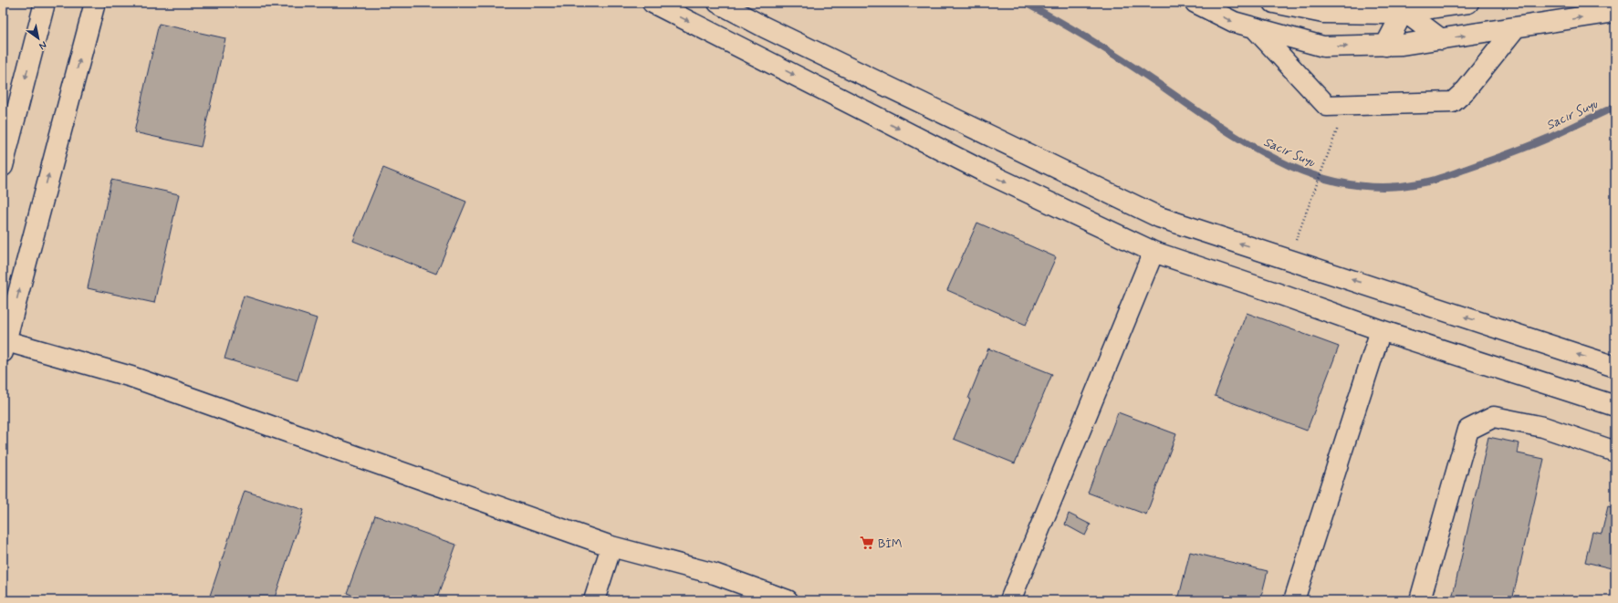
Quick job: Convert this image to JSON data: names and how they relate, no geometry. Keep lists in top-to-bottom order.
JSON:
{
  "water": ["Sacır Suyu"],
  "places": {
    "supermarket": ["BİM"]
  },
  "north": "bottom right"
}
